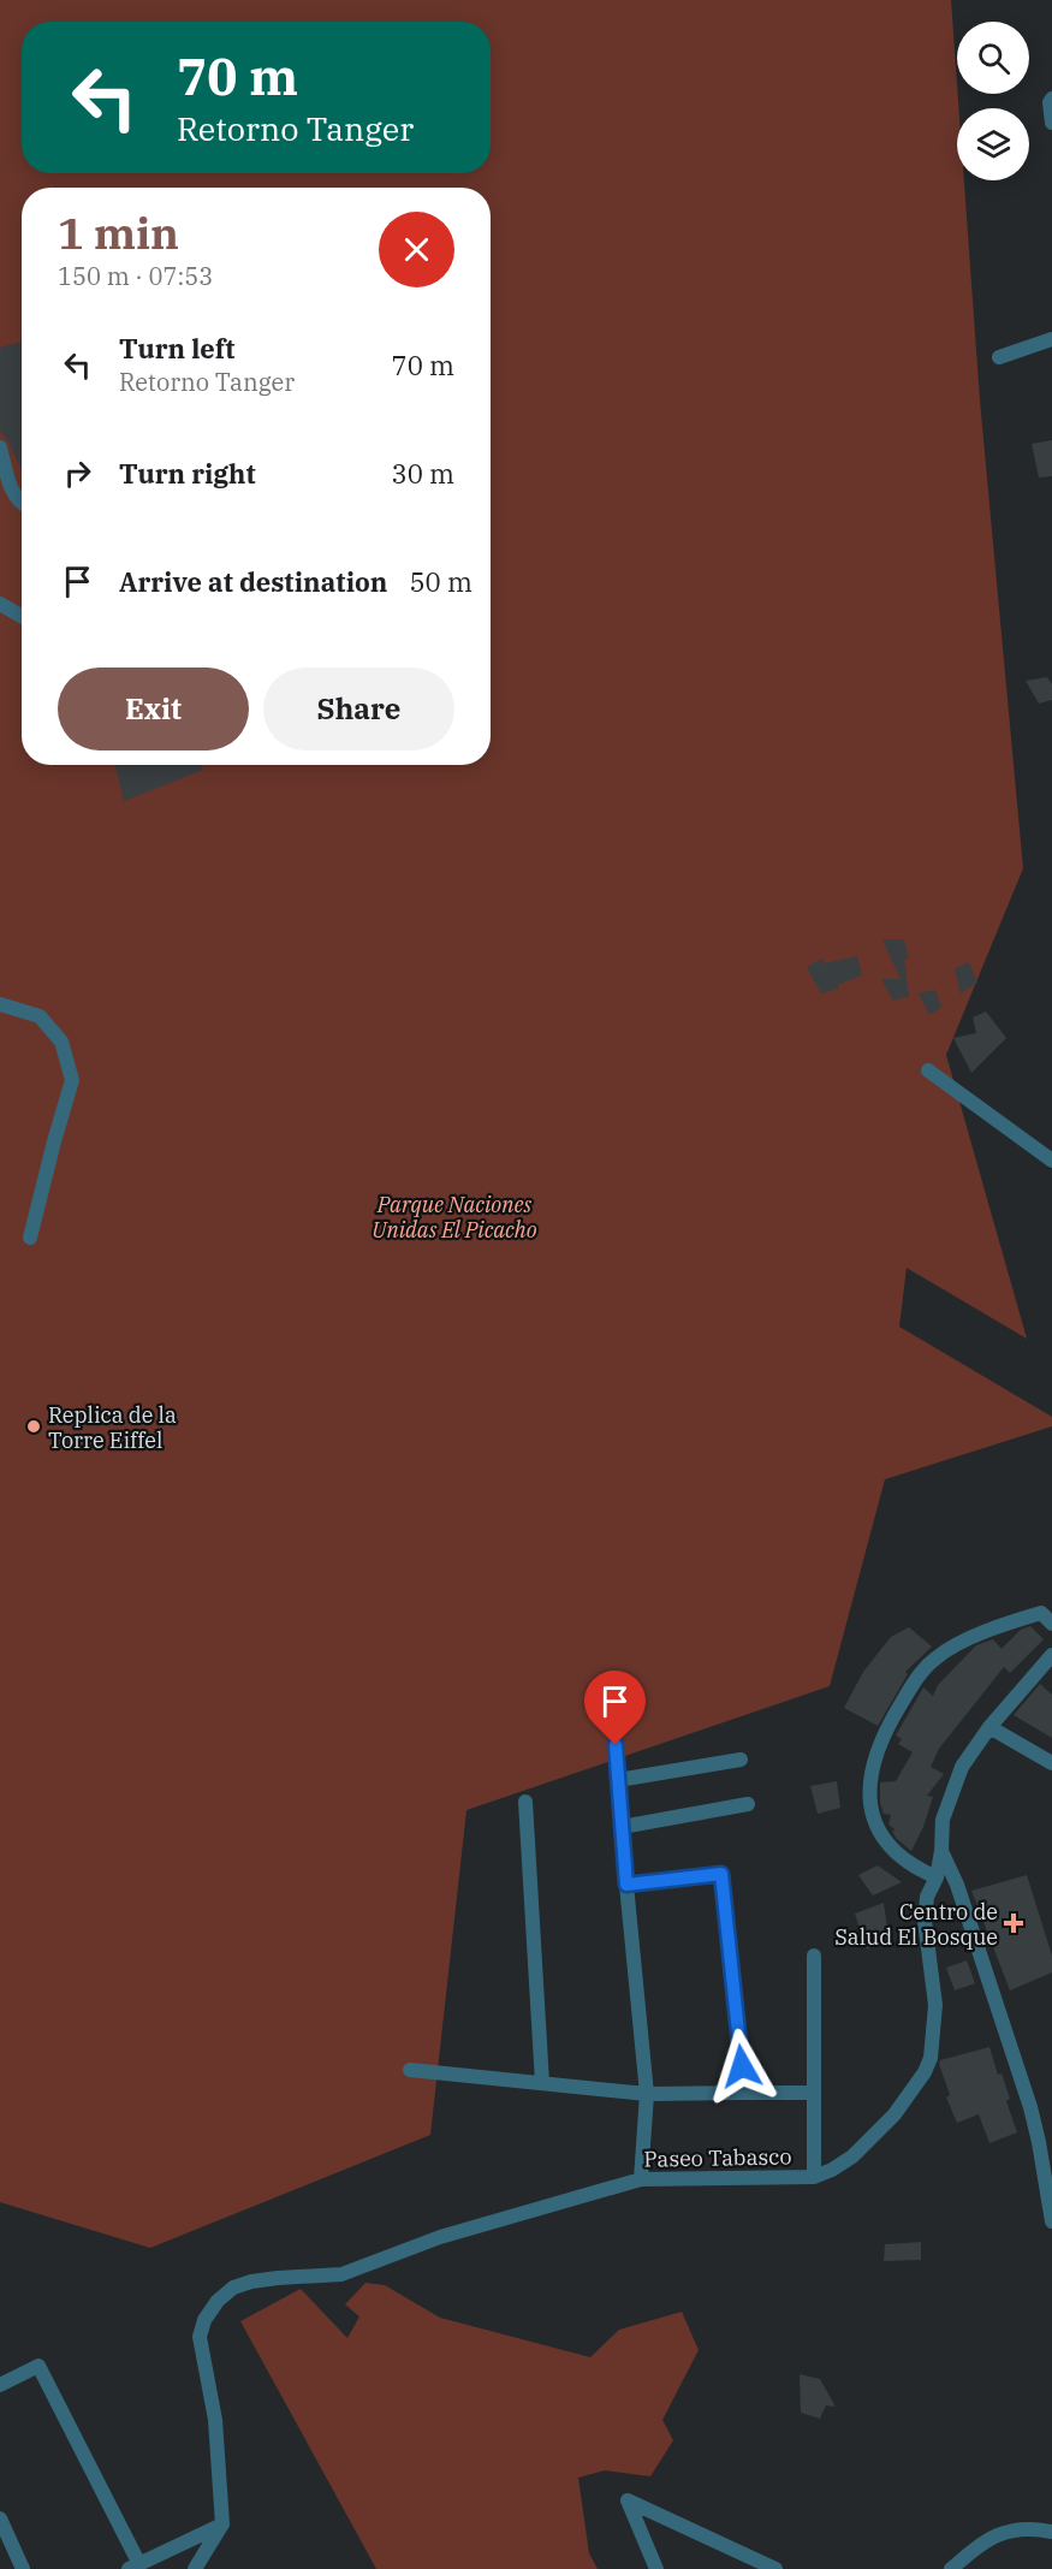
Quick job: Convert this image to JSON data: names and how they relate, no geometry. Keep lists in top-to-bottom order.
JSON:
{
  "streets": {
    "street": ["Paseo Tabasco"]
  },
  "parks": ["Parque Naciones Unidas El Picacho"],
  "places": {
    "other": ["Replica de la Torre Eiffel"],
    "health": ["Centro de Salud El Bosque"]
  },
  "page": {
    "turn": ["70 m", "Retorno Tanger"],
    "heading": ["1 min", "150 m · 07:53"],
    "list": [
      {
        "name": "Turn left",
        "note": "Retorno Tanger",
        "value": "70 m"
      },
      {
        "name": "Turn right",
        "value": "30 m"
      },
      {
        "name": "Arrive at destination",
        "value": "50 m"
      }
    ],
    "buttons": ["Exit", "Share"]
  }
}
